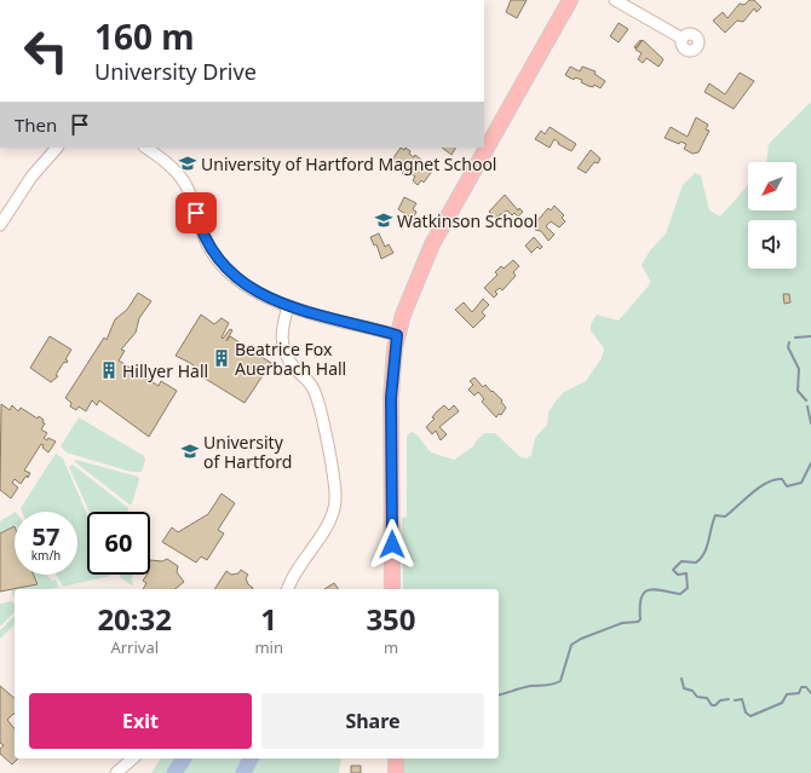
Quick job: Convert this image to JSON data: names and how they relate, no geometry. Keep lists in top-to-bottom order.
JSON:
{
  "places": {
    "school or university": ["University of Hartford Magnet School", "Watkinson School", "University of Hartford"],
    "building": ["Beatrice Fox Auerbach Hall", "Hillyer Hall"]
  },
  "north": "bottom left",
  "page": {
    "turn": ["160 m", "University Drive"],
    "then": "Then",
    "speed": "57 km/h",
    "limit": "60",
    "eta": [
      "20:32",
      "Arrival",
      "1",
      "min",
      "350",
      "m"
    ],
    "buttons": ["Exit", "Share"]
  }
}
